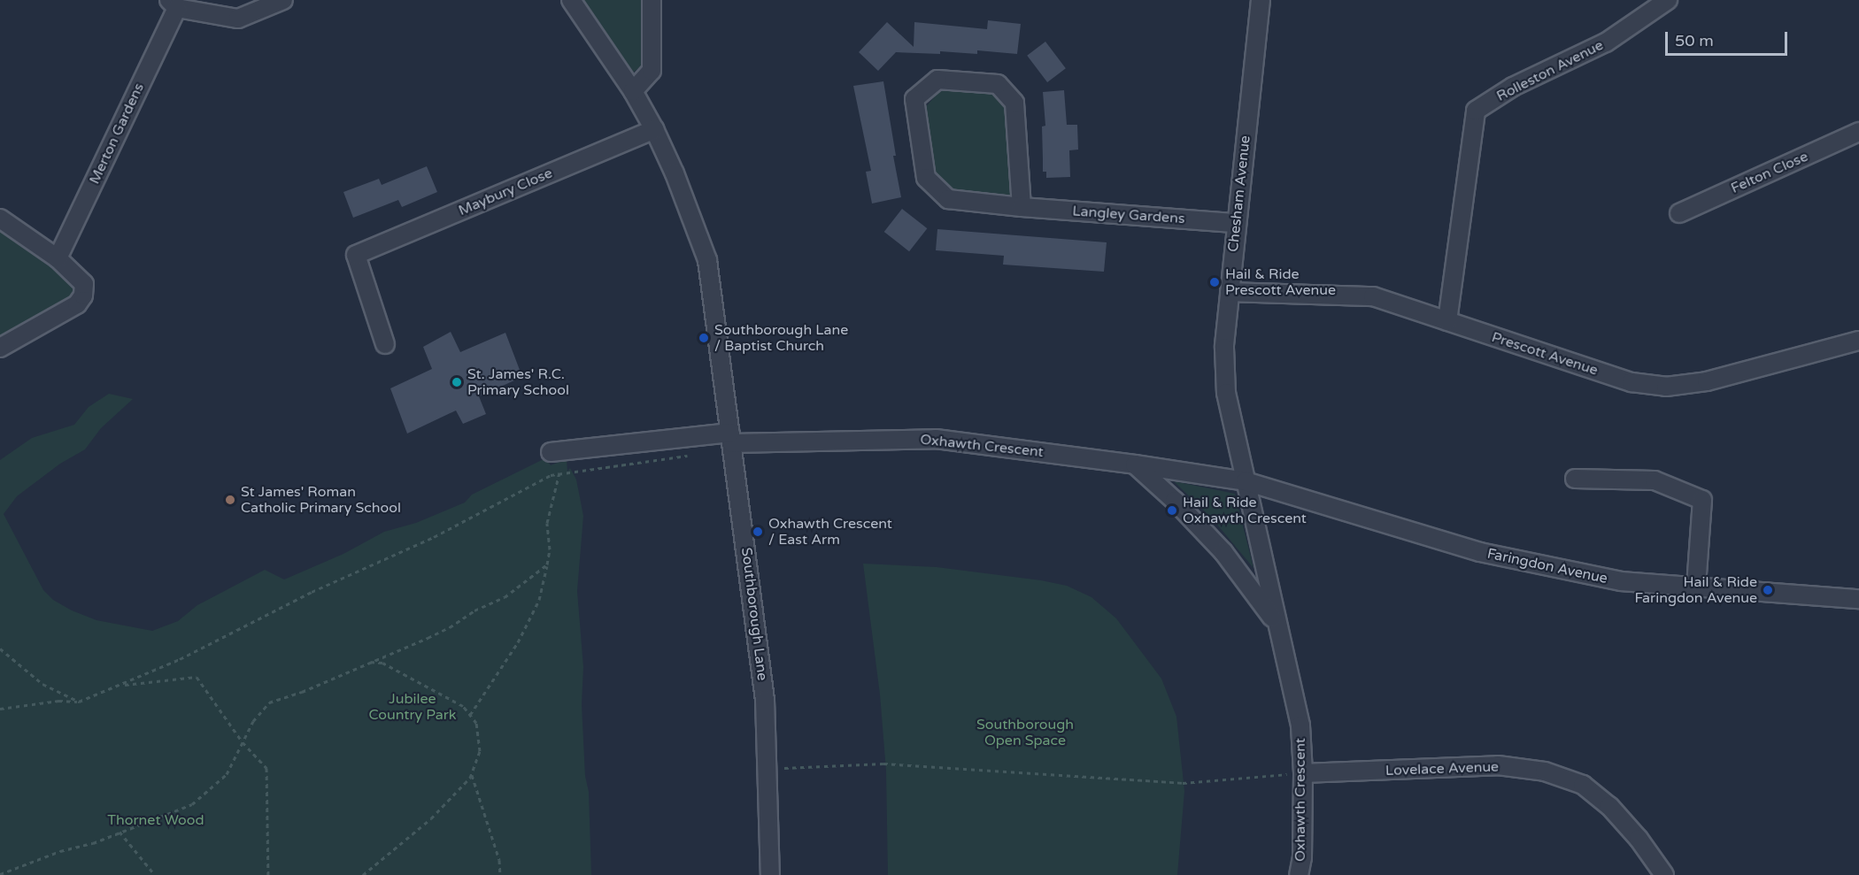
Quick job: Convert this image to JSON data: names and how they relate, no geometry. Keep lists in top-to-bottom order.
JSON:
{
  "streets": {
    "street": [
      "Rolleston Avenue",
      "Merton Gardens",
      "Felton Close",
      "Maybury Close",
      "Chesham Avenue",
      "Langley Gardens",
      "Prescott Avenue",
      "Oxhawth Crescent",
      "Faringdon Avenue",
      "Southborough Lane",
      "Lovelace Avenue"
    ]
  },
  "crossings": [
    ["Rolleston Avenue", "Prescott Avenue"],
    ["Maybury Close", "Southborough Lane"],
    ["Chesham Avenue", "Langley Gardens"],
    ["Chesham Avenue", "Prescott Avenue"],
    ["Chesham Avenue", "Oxhawth Crescent"],
    ["Chesham Avenue", "Faringdon Avenue"],
    ["Oxhawth Crescent", "Faringdon Avenue"],
    ["Oxhawth Crescent", "Southborough Lane"],
    ["Oxhawth Crescent", "Lovelace Avenue"]
  ],
  "parks": ["Jubilee Country Park", "Southborough Open Space", "Thornet Wood"],
  "places": [
    "Hail & Ride Prescott Avenue",
    "Southborough Lane / Baptist Church",
    "St. James' R.C. Primary School",
    "St James' Roman Catholic Primary School",
    "Hail & Ride Oxhawth Crescent",
    "Oxhawth Crescent / East Arm",
    "Hail & Ride Faringdon Avenue"
  ],
  "scale_bar": "50 m"
}
